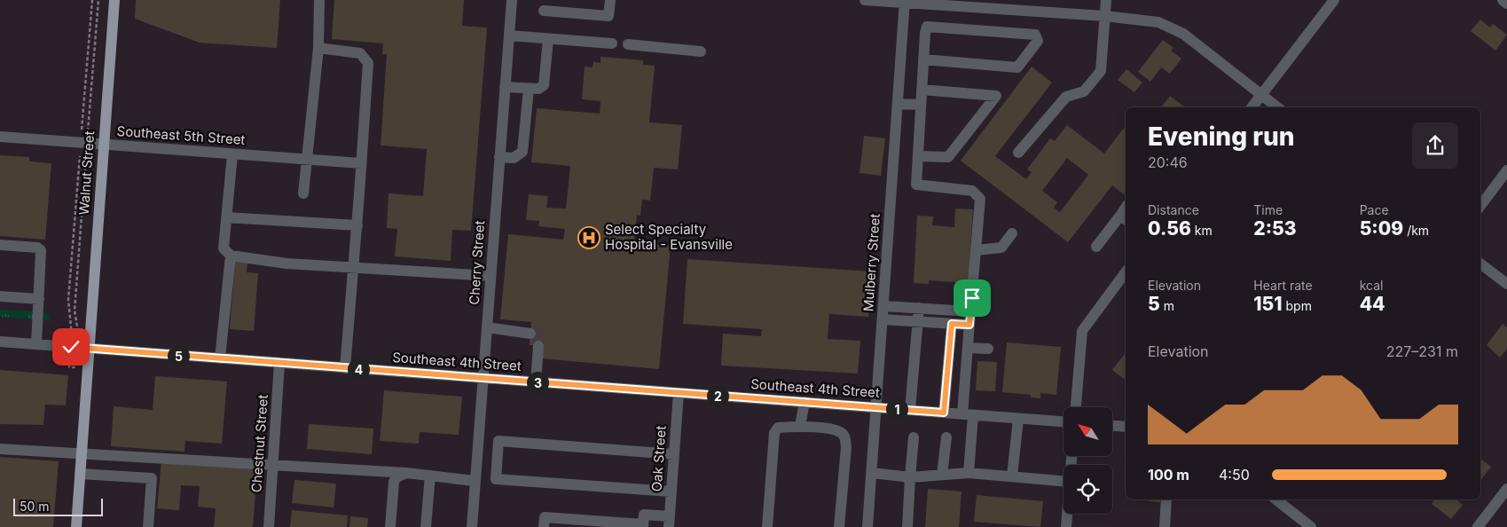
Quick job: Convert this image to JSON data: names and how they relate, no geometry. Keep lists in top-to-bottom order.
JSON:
{
  "streets": {
    "main road": ["Walnut Street"],
    "street": [
      "Southeast 5th Street",
      "Cherry Street",
      "Mulberry Street",
      "Southeast 4th Street",
      "Chestnut Street",
      "Oak Street"
    ]
  },
  "crossings": [
    ["Southeast 5th Street", "Walnut Street"],
    ["Walnut Street", "Southeast 4th Street"],
    ["Cherry Street", "Southeast 4th Street"],
    ["Mulberry Street", "Southeast 4th Street"],
    ["Southeast 4th Street", "Chestnut Street"],
    ["Southeast 4th Street", "Oak Street"]
  ],
  "places": {
    "hospital": ["Select Specialty Hospital - Evansville"]
  },
  "scale_bar": "50 m",
  "north": "top left",
  "page": {
    "heading": ["Evening run", "20:46"],
    "stats": [
      ["Distance", "0.56 km"],
      ["Time", "2:53"],
      ["Pace", "5:09 /km"],
      ["Elevation", "5 m"],
      ["Heart rate", "151 bpm"],
      ["kcal", "44"]
    ],
    "chart": ["Elevation", "227–231 m"],
    "pins": [
      "5",
      "4",
      "3",
      "2",
      "1"
    ],
    "list": [
      {
        "name": "100 m",
        "note": "4:50"
      }
    ],
    "scale": "50 m"
  }
}
